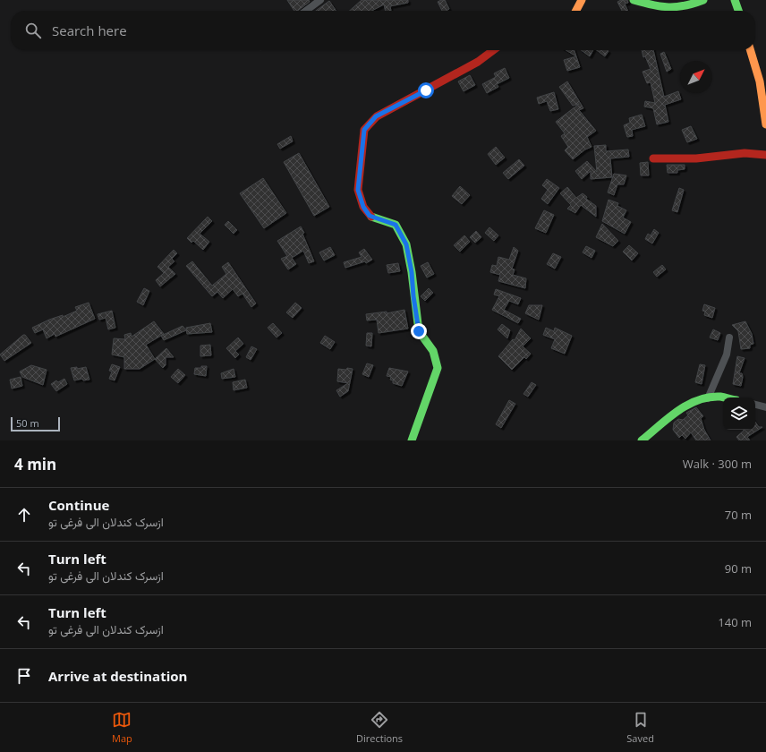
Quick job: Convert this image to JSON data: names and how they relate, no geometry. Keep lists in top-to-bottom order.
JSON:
{
  "scale_bar": "50 m",
  "north": "top right",
  "page": {
    "search": "Search here",
    "scale": "50 m",
    "heading": ["4 min", "Walk · 300 m"],
    "list": [
      ["Continue", "ازسرک کندلان الی فرغی تو", "70 m"],
      ["Turn left", "ازسرک کندلان الی فرغی تو", "90 m"],
      ["Turn left", "ازسرک کندلان الی فرغی تو", "140 m"],
      "Arrive at destination"
    ],
    "nav": ["Map", "Directions", "Saved"]
  }
}
